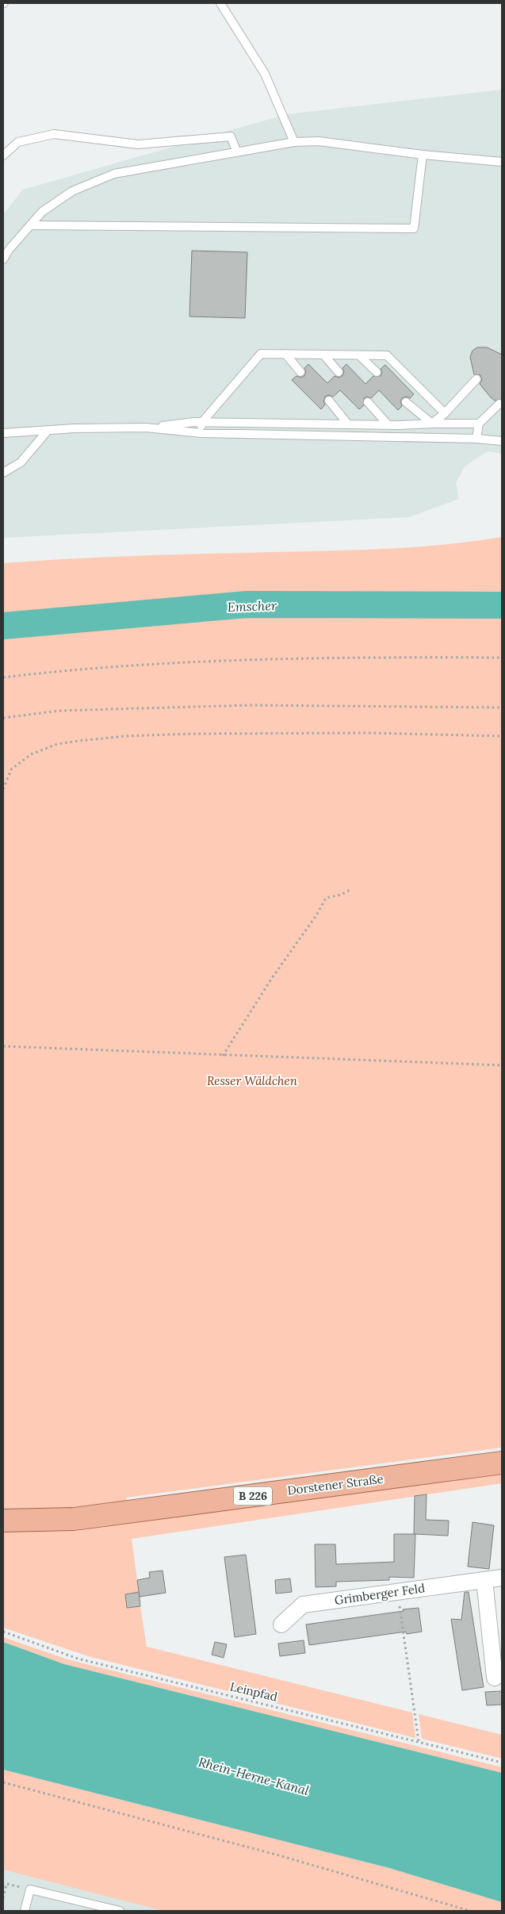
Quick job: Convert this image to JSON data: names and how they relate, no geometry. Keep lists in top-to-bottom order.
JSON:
{
  "streets": {
    "main road": ["Dorstener Straße", "B 226"],
    "street": ["Grimberger Feld"],
    "path": ["Leinpfad"]
  },
  "water": ["Emscher", "Rhein-Herne-Kanal"],
  "parks": ["Resser Wäldchen"]
}
